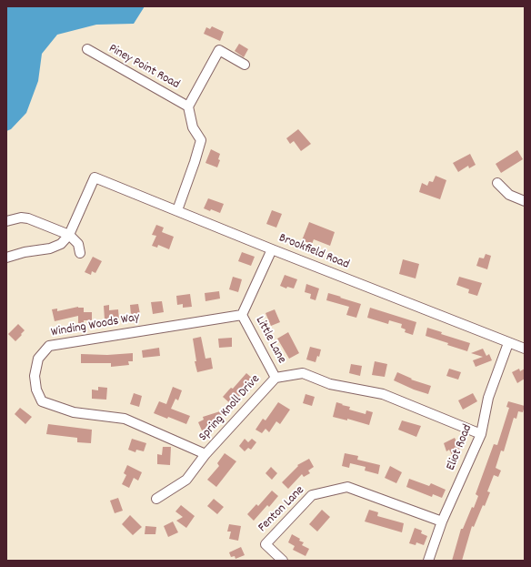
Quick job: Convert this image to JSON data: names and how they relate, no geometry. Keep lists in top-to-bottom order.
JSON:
{
  "streets": {
    "street": [
      "Piney Point Road",
      "Brookfield Road",
      "Winding Woods Way",
      "Little Lane",
      "Spring Knoll Drive",
      "Eliot Road",
      "Fenton Lane"
    ]
  },
  "crossings": [
    ["Brookfield Road", "Eliot Road"],
    ["Winding Woods Way", "Little Lane"],
    ["Winding Woods Way", "Spring Knoll Drive"],
    ["Little Lane", "Spring Knoll Drive"],
    ["Spring Knoll Drive", "Eliot Road"],
    ["Eliot Road", "Fenton Lane"]
  ]
}
